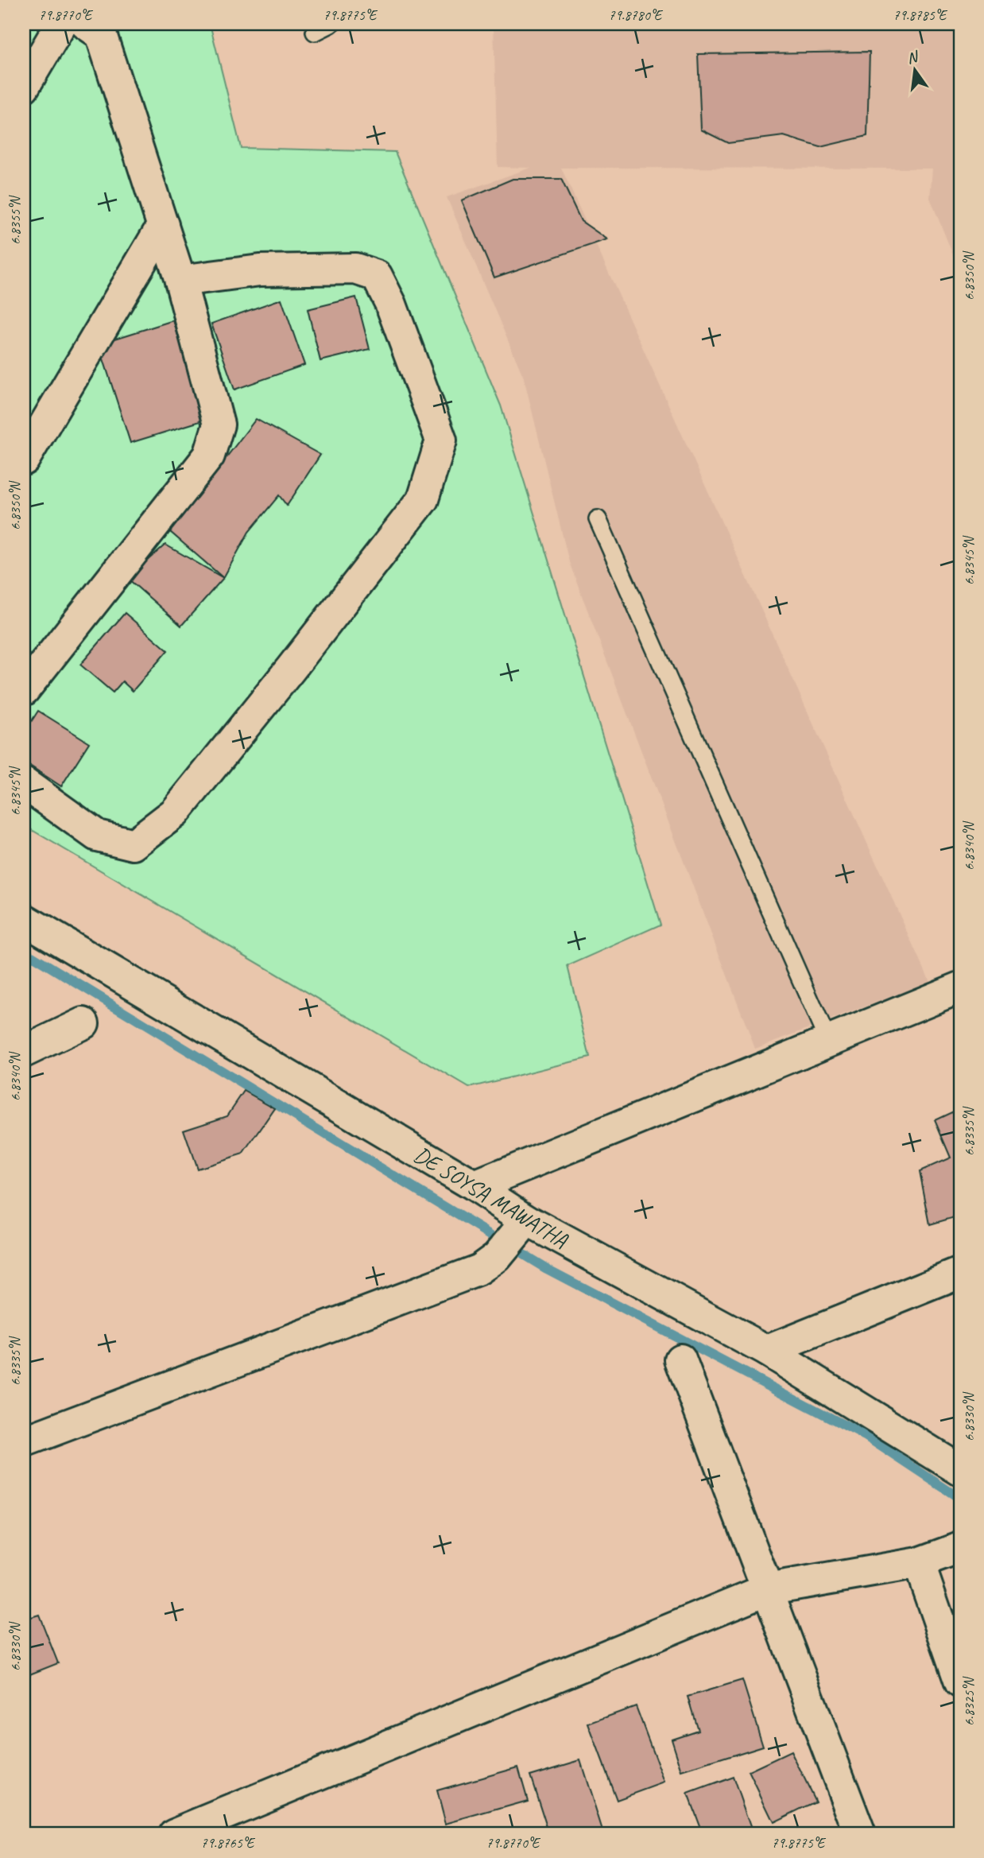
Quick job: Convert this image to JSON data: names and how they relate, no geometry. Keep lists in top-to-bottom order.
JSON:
{
  "streets": {
    "street": ["DE SOYSA MAWATHA"]
  },
  "north": "top",
  "coordinates": [
    "79.8770°E",
    "79.8775°E",
    "79.8780°E",
    "79.8785°E",
    "6.8355°N",
    "6.8350°N",
    "6.8345°N",
    "6.8340°N",
    "6.8335°N",
    "6.8330°N",
    "6.8325°N",
    "79.8765°E"
  ]
}
